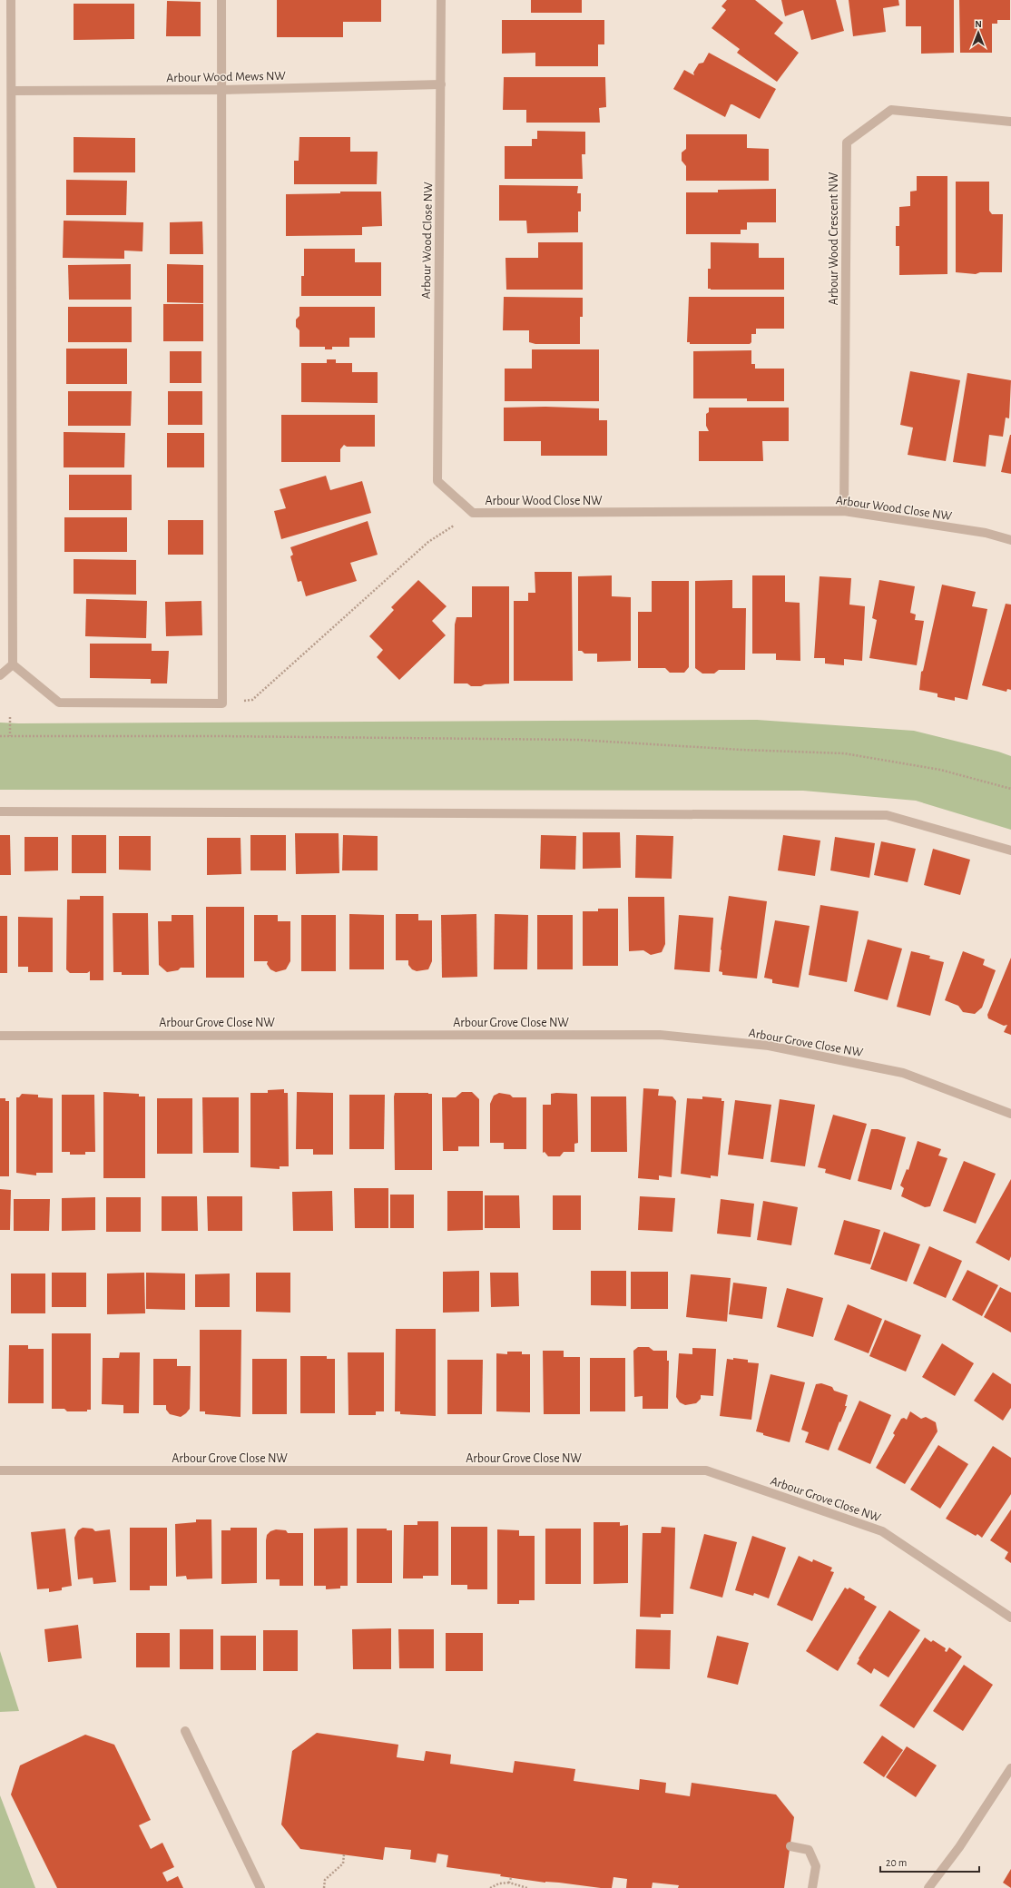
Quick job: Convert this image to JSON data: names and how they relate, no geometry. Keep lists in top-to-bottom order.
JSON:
{
  "streets": {
    "street": [
      "Arbour Wood Mews NW",
      "Arbour Wood Crescent NW",
      "Arbour Wood Close NW",
      "Arbour Grove Close NW"
    ]
  },
  "crossings": [
    ["Arbour Wood Mews NW", "Arbour Wood Close NW"],
    ["Arbour Wood Crescent NW", "Arbour Wood Close NW"]
  ],
  "scale_bar": "20 m",
  "north": "top"
}
